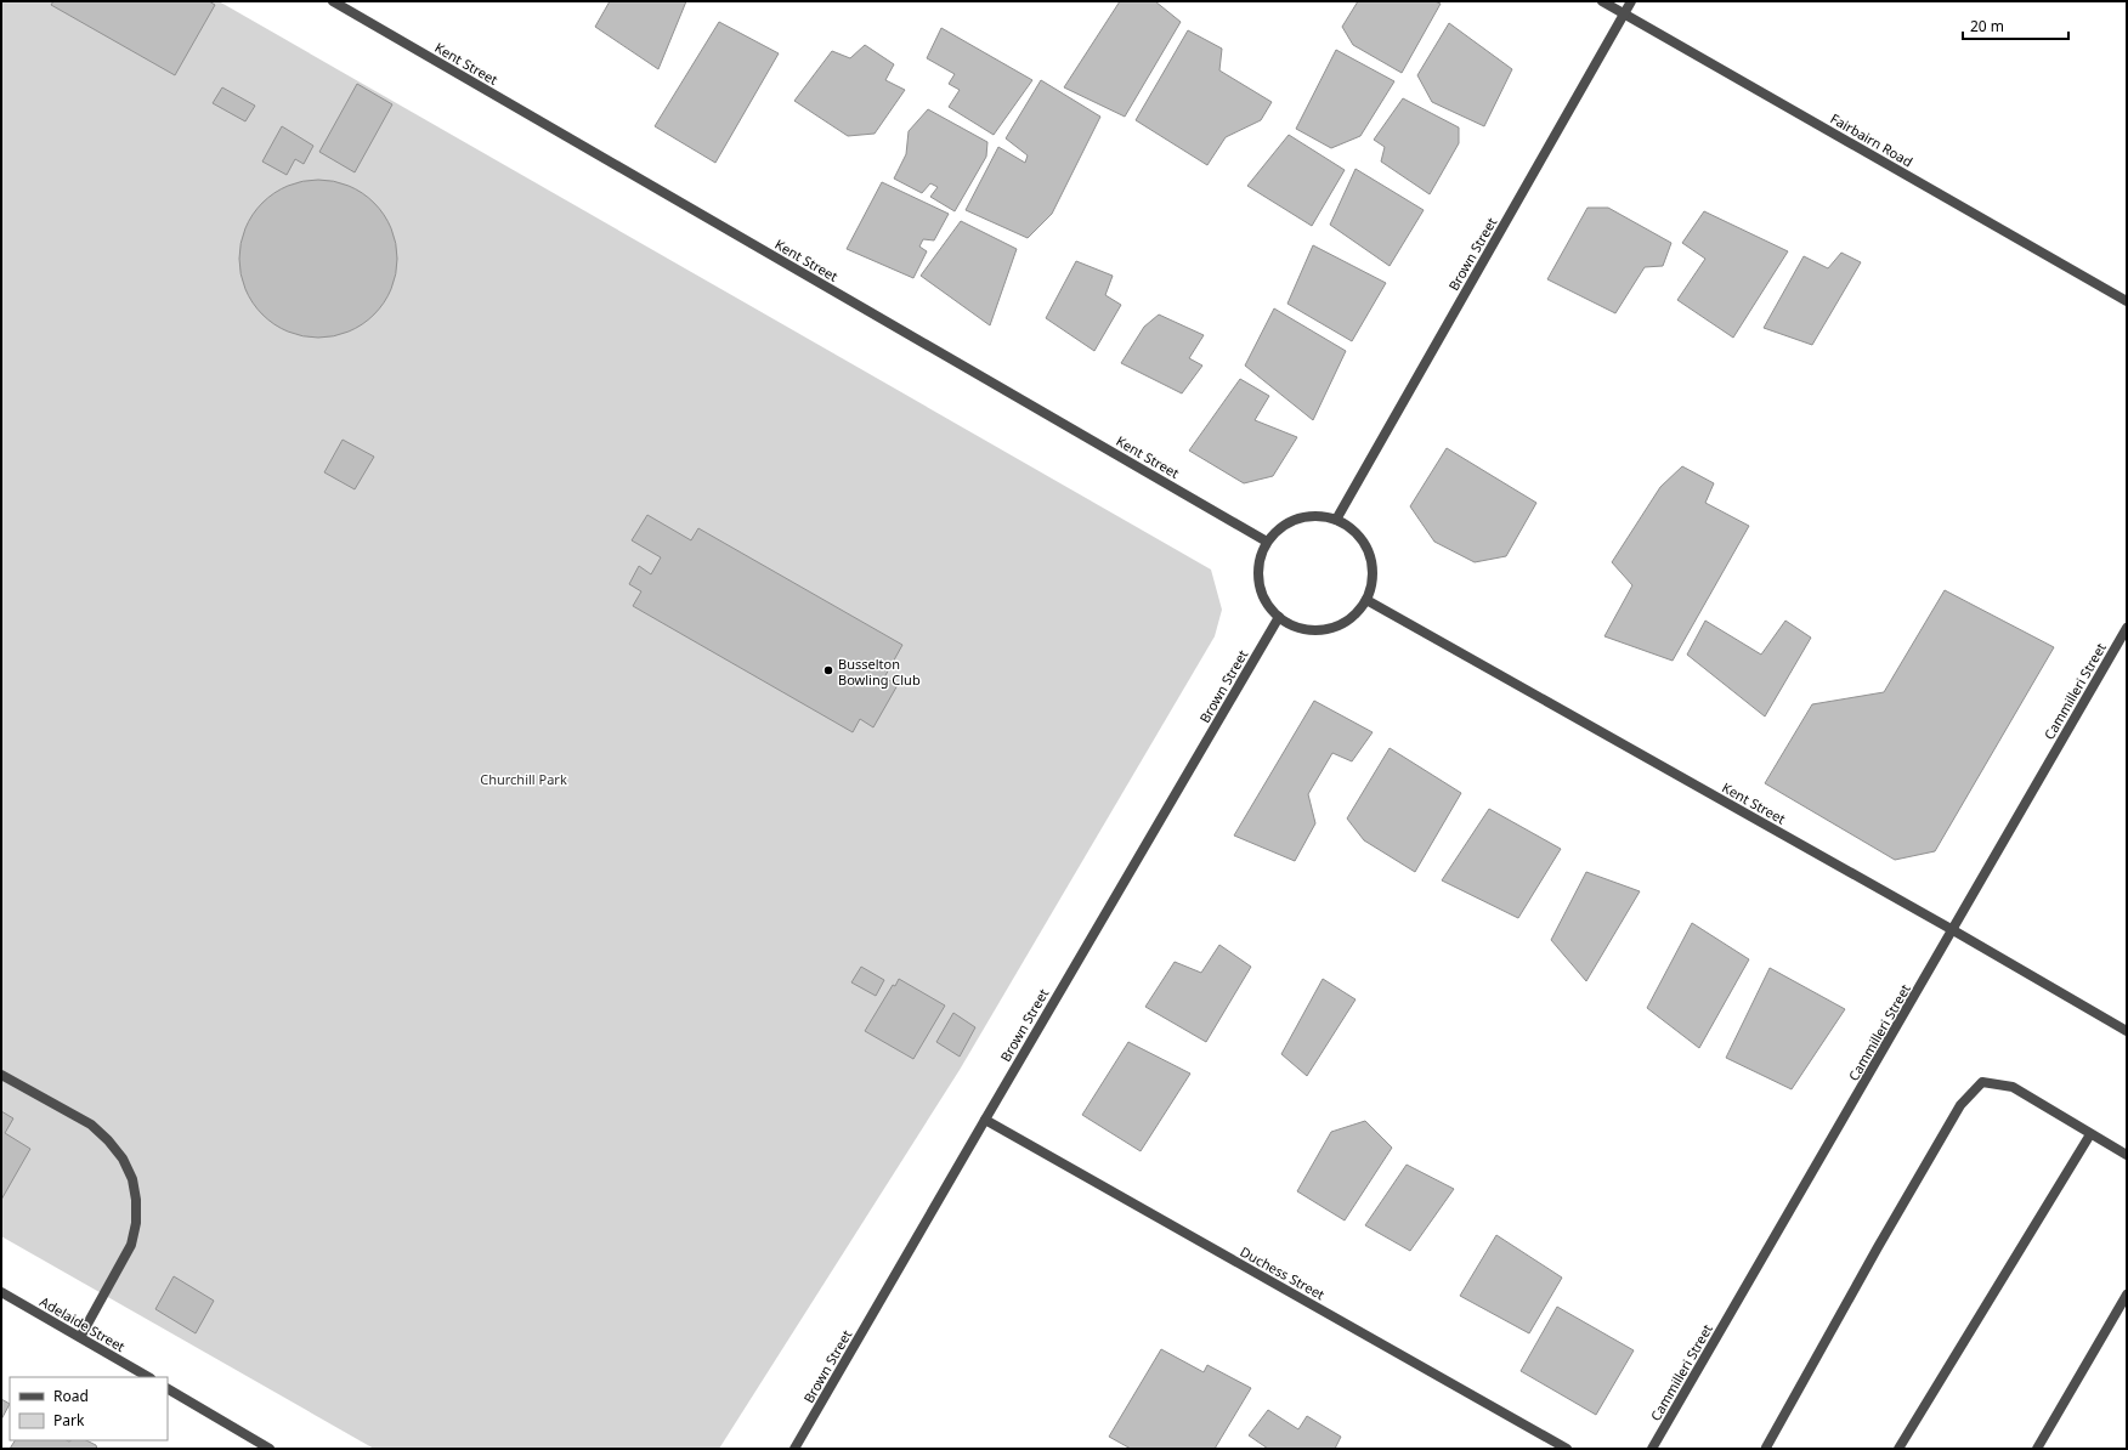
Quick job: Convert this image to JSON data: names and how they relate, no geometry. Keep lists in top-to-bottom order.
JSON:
{
  "streets": {
    "street": [
      "Kent Street",
      "Fairbairn Road",
      "Brown Street",
      "Cammilleri Street",
      "Duchess Street",
      "Adelaide Street"
    ]
  },
  "crossings": [
    ["Kent Street", "Brown Street"],
    ["Kent Street", "Cammilleri Street"],
    ["Fairbairn Road", "Brown Street"],
    ["Brown Street", "Duchess Street"]
  ],
  "parks": ["Churchill Park"],
  "places": ["Busselton Bowling Club"],
  "legend": ["Road", "Park"],
  "scale_bar": "20 m"
}
